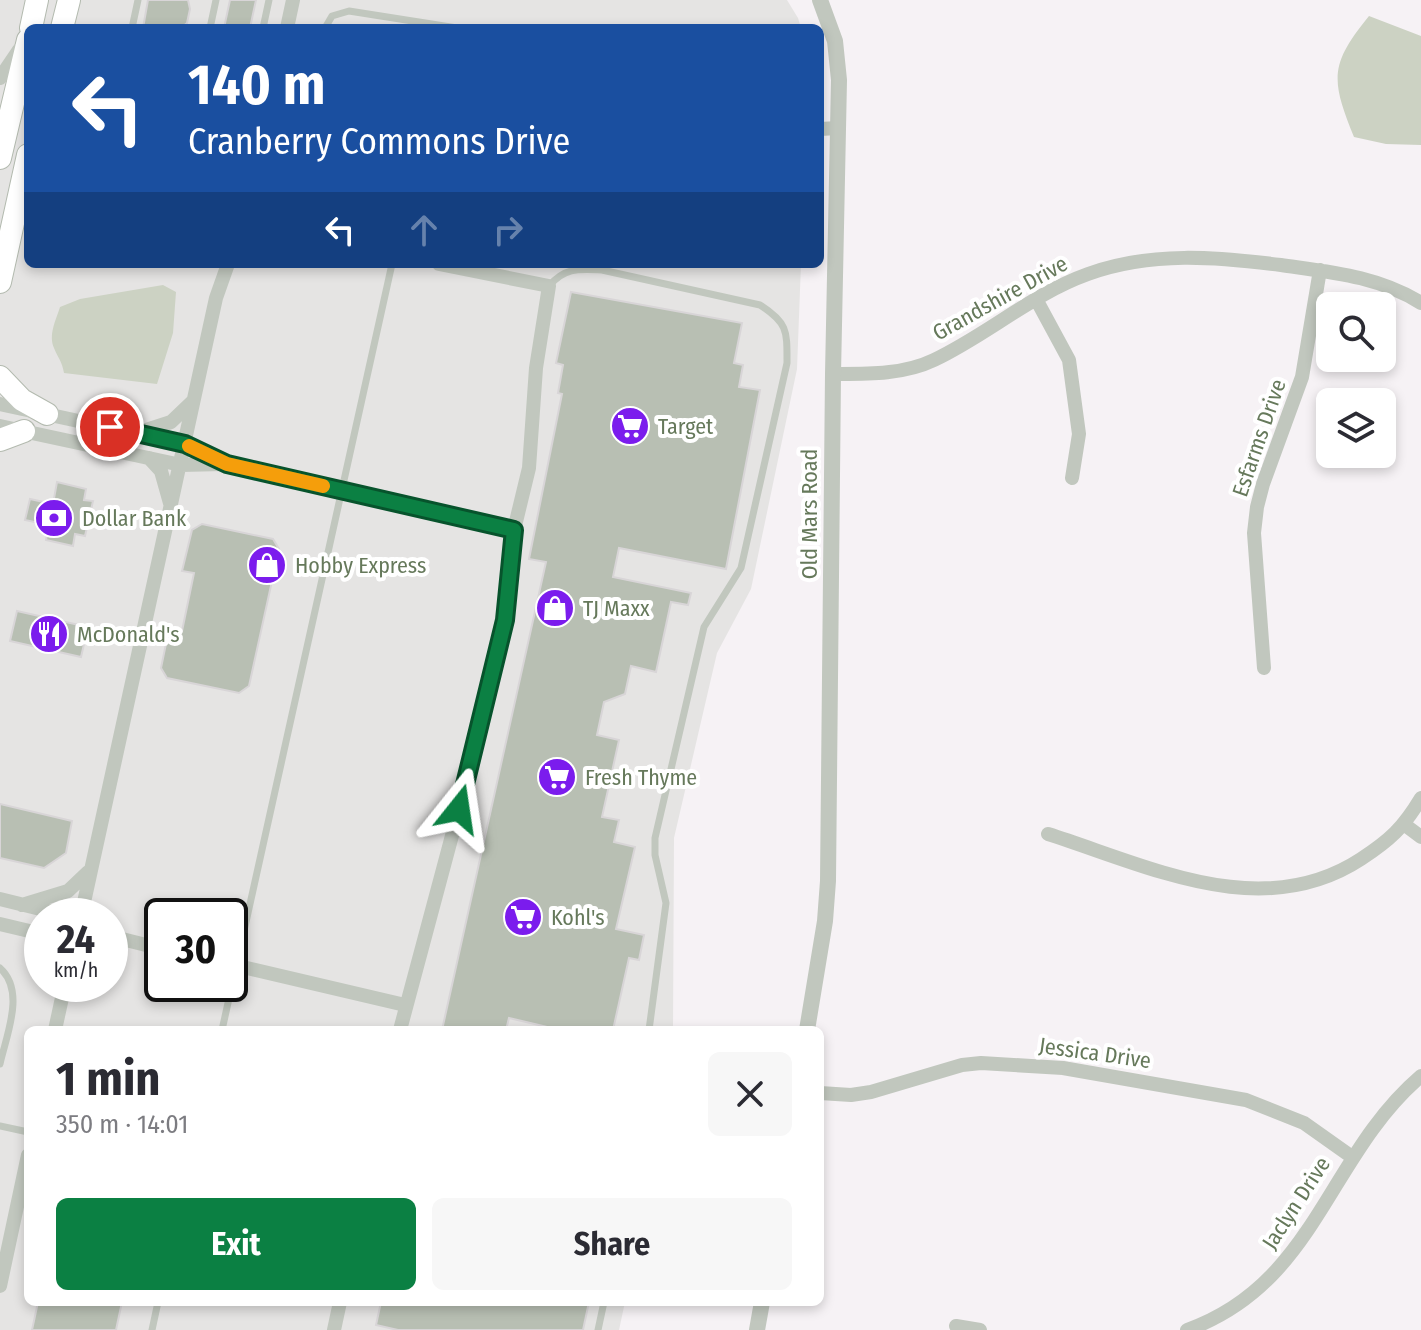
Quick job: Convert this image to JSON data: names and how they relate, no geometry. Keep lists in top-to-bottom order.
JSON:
{
  "streets": {
    "street": [
      "Grandshire Drive",
      "Esfarms Drive",
      "Old Mars Road",
      "Jessica Drive",
      "Jaclyn Drive"
    ]
  },
  "crossings": [
    ["Grandshire Drive", "Esfarms Drive"],
    ["Grandshire Drive", "Old Mars Road"],
    ["Jessica Drive", "Jaclyn Drive"]
  ],
  "places": {
    "supermarket": ["Target", "Fresh Thyme", "Kohl's"],
    "bank": ["Dollar Bank"],
    "shop": ["Hobby Express", "TJ Maxx"],
    "restaurant": ["McDonald's"]
  },
  "page": {
    "turn": ["140 m", "Cranberry Commons Drive"],
    "speed": "24 km/h",
    "limit": "30",
    "heading": ["1 min", "350 m · 14:01"],
    "buttons": ["Exit", "Share"]
  }
}
